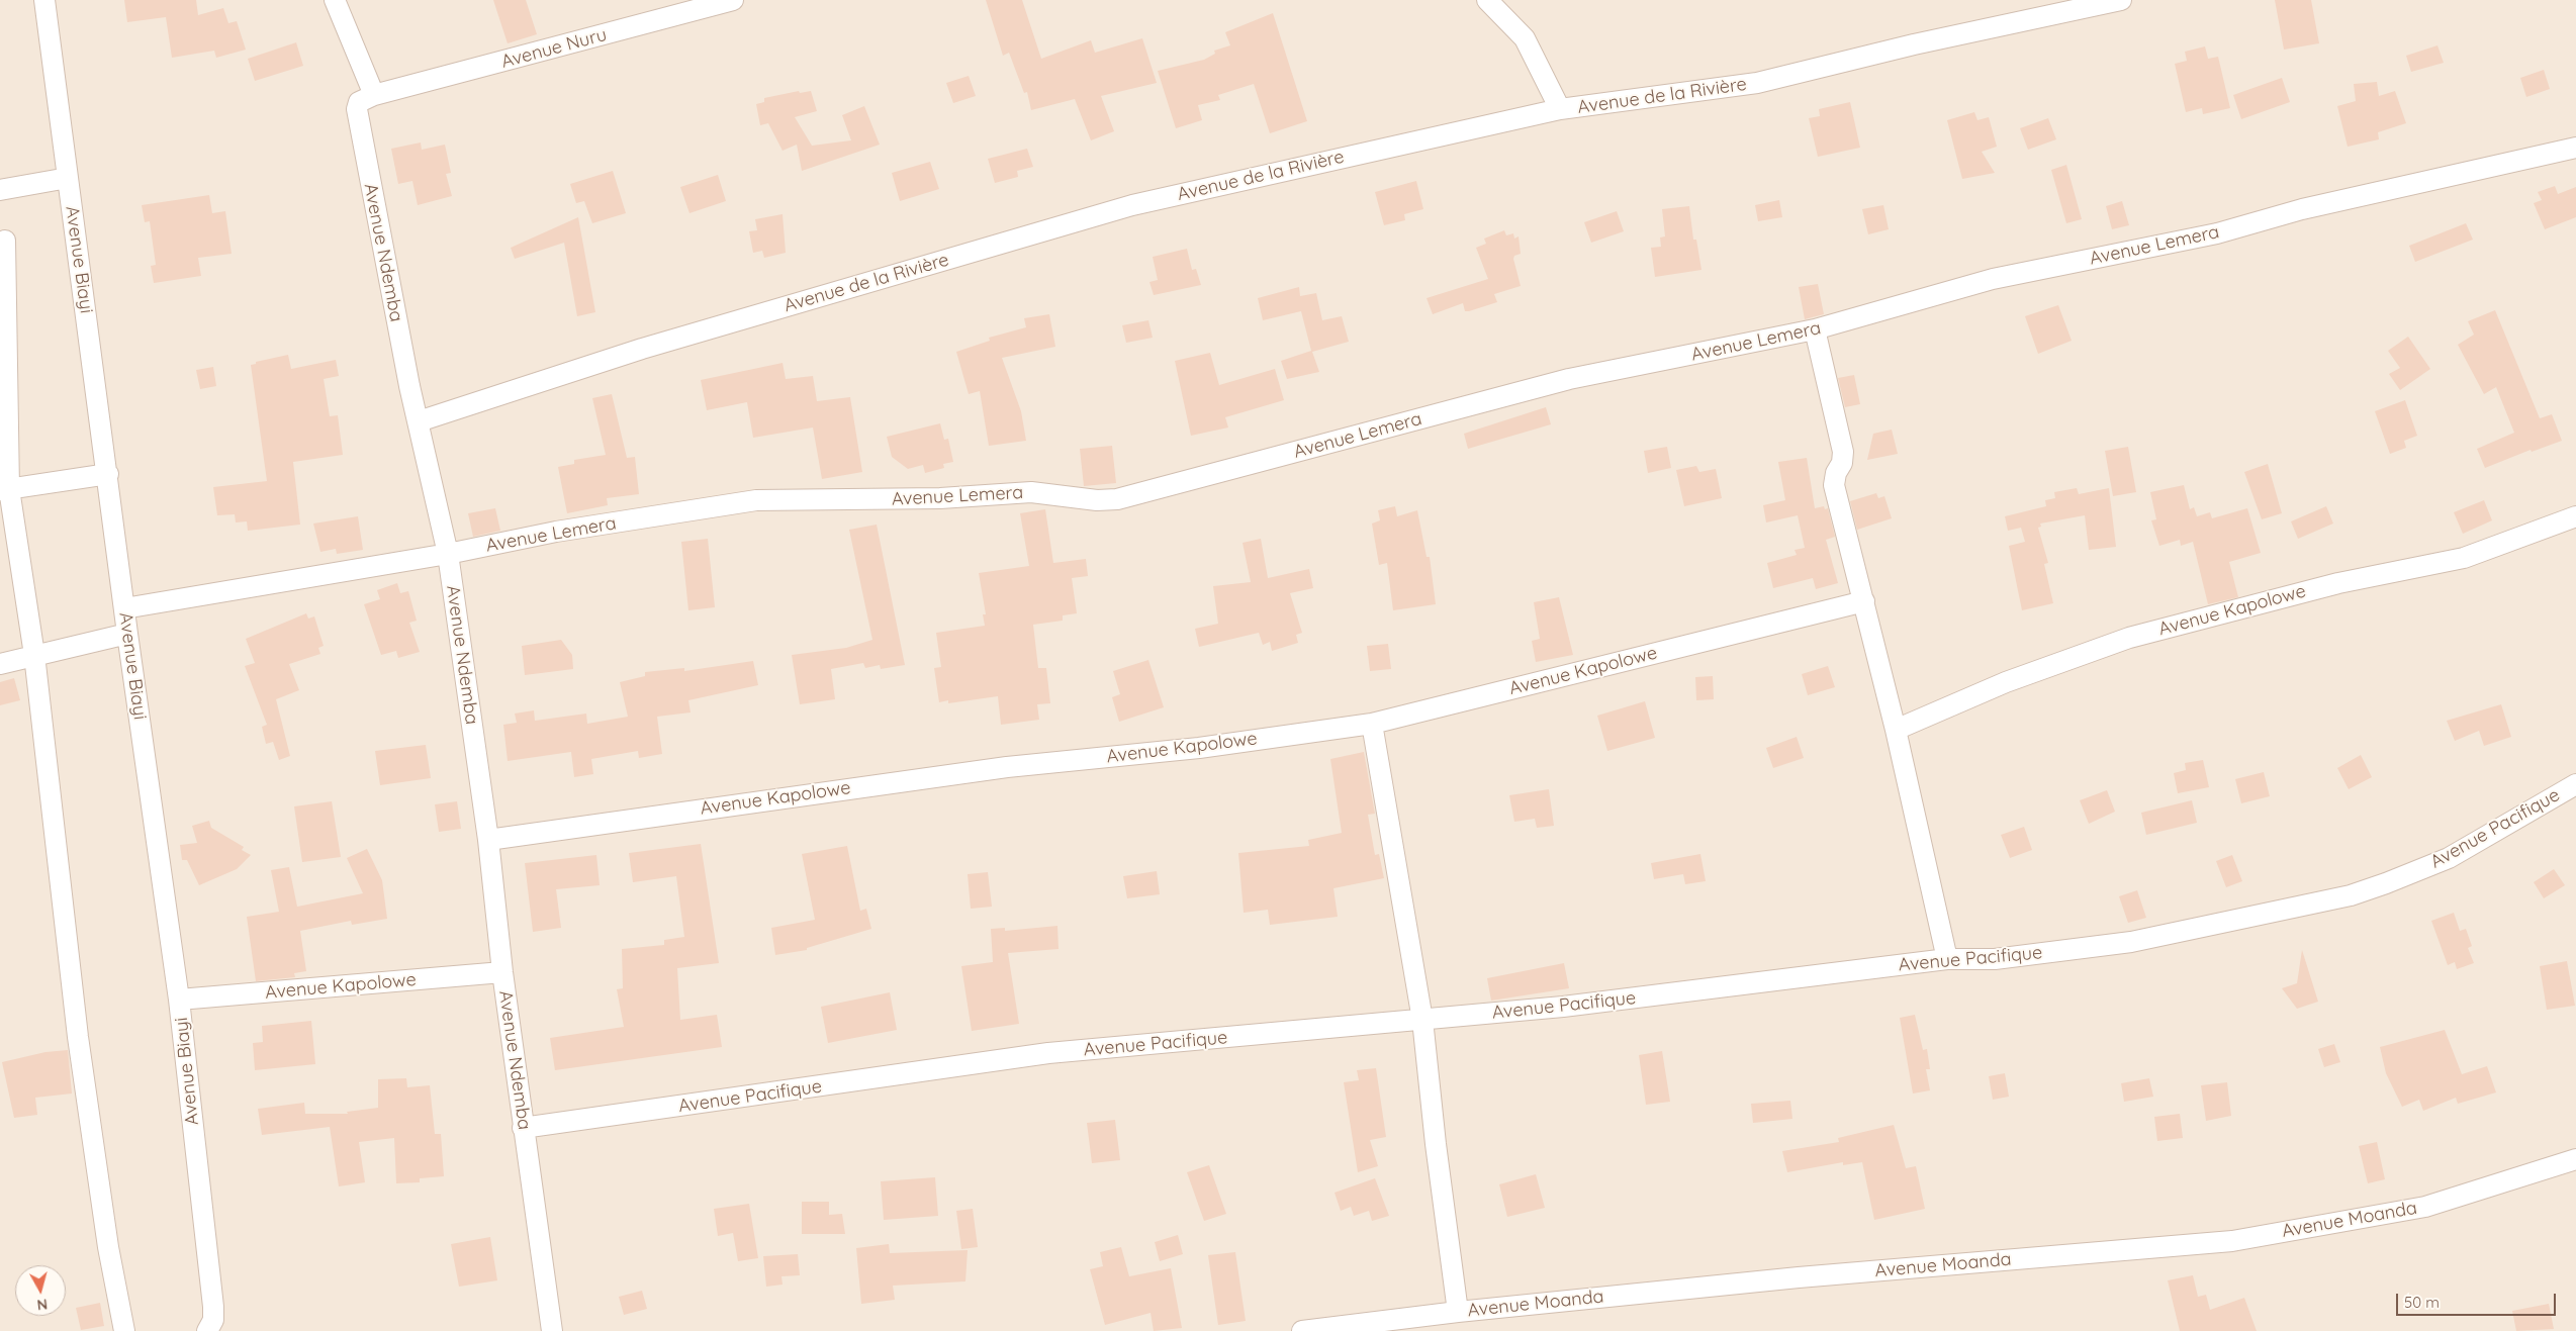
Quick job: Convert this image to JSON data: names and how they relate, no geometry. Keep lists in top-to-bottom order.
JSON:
{
  "streets": {
    "street": [
      "Avenue Nuru",
      "Avenue de la Rivière",
      "Avenue Lemera",
      "Avenue Ndemba",
      "Avenue Biayi",
      "Avenue Kapolowe",
      "Avenue Pacifique",
      "Avenue Moanda"
    ]
  },
  "crossings": [
    ["Avenue Nuru", "Avenue Ndemba"],
    ["Avenue de la Rivière", "Avenue Ndemba"],
    ["Avenue Lemera", "Avenue Ndemba"],
    ["Avenue Lemera", "Avenue Biayi"],
    ["Avenue Ndemba", "Avenue Kapolowe"],
    ["Avenue Ndemba", "Avenue Pacifique"],
    ["Avenue Biayi", "Avenue Kapolowe"]
  ],
  "scale_bar": "50 m",
  "north": "bottom"
}
